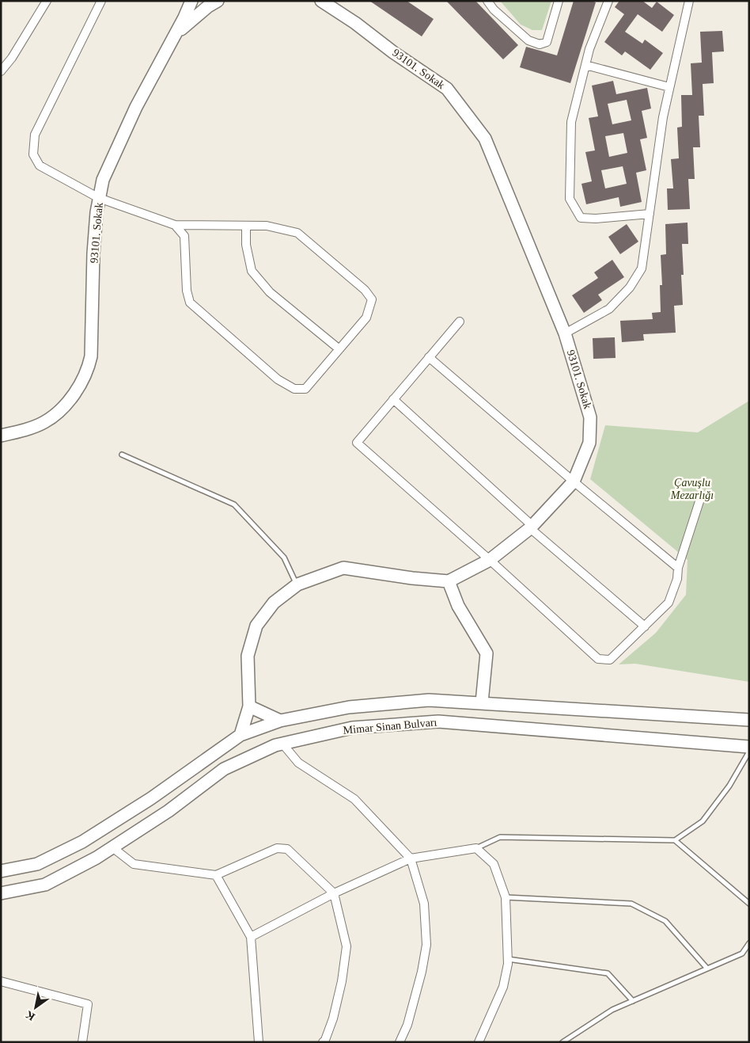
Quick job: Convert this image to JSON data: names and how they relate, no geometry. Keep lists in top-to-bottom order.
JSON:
{
  "streets": {
    "street": ["93101. Sokak", "Mimar Sinan Bulvarı"]
  },
  "parks": ["Çavuşlu Mezarlığı"],
  "north": "bottom left"
}
